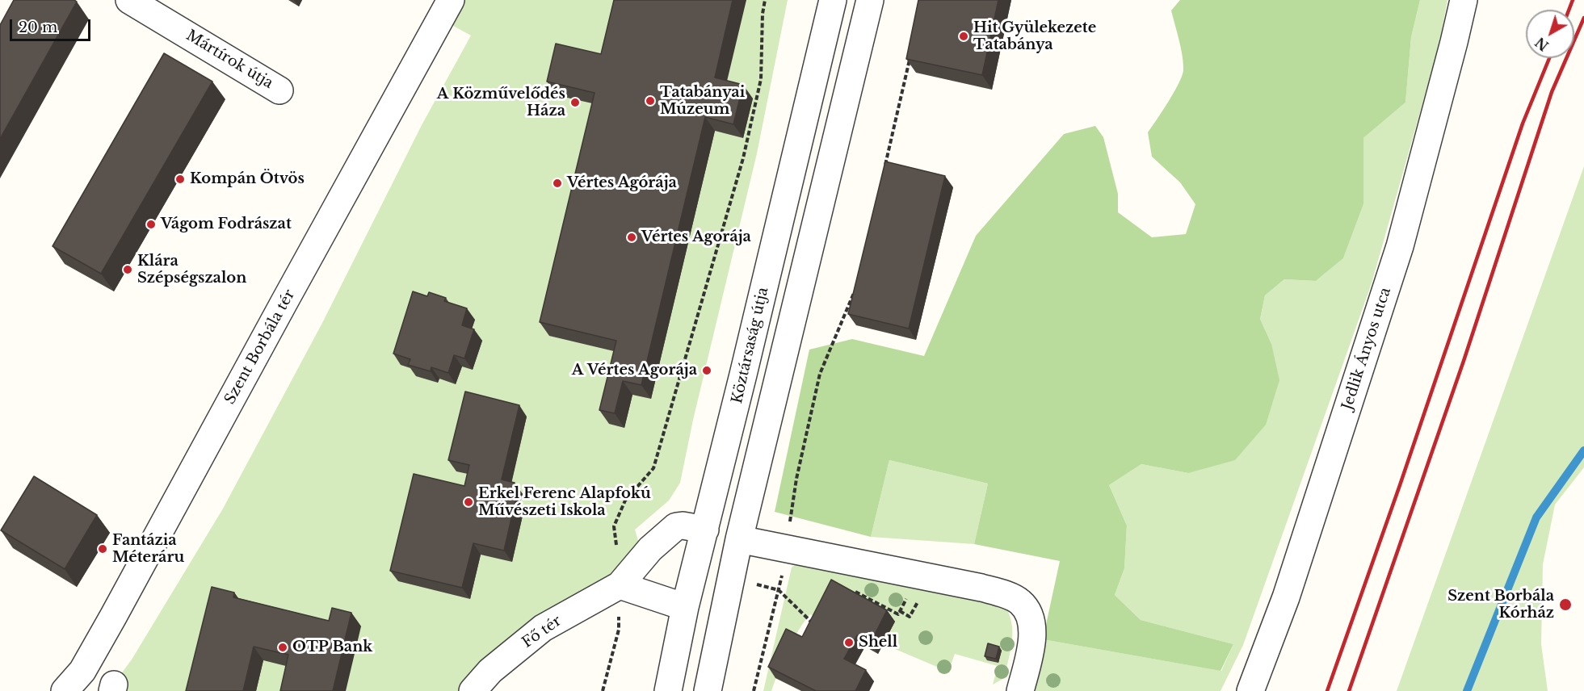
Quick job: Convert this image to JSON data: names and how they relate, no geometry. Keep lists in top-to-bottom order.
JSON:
{
  "streets": {
    "street": [
      "Mártírok útja",
      "Köztársaság útja",
      "Szent Borbála tér",
      "Jedlik Ányos utca",
      "Fő tér"
    ]
  },
  "crossings": [
    ["Köztársaság útja", "Fő tér"]
  ],
  "places": [
    "Hit Gyülekezete Tatabánya",
    "Tatabányai Múzeum",
    "A Közművelődés Háza",
    "Kompán Ötvös",
    "Vértes Agórája",
    "Vágom Fodrászat",
    "Vértes Agorája",
    "Klára Szépségszalon",
    "A Vértes Agorája",
    "Erkel Ferenc Alapfokú Művészeti Iskola",
    "Fantázia Méteráru",
    "Szent Borbála Kórház",
    "Shell",
    "OTP Bank"
  ],
  "scale_bar": "20 m",
  "north": "bottom left"
}
